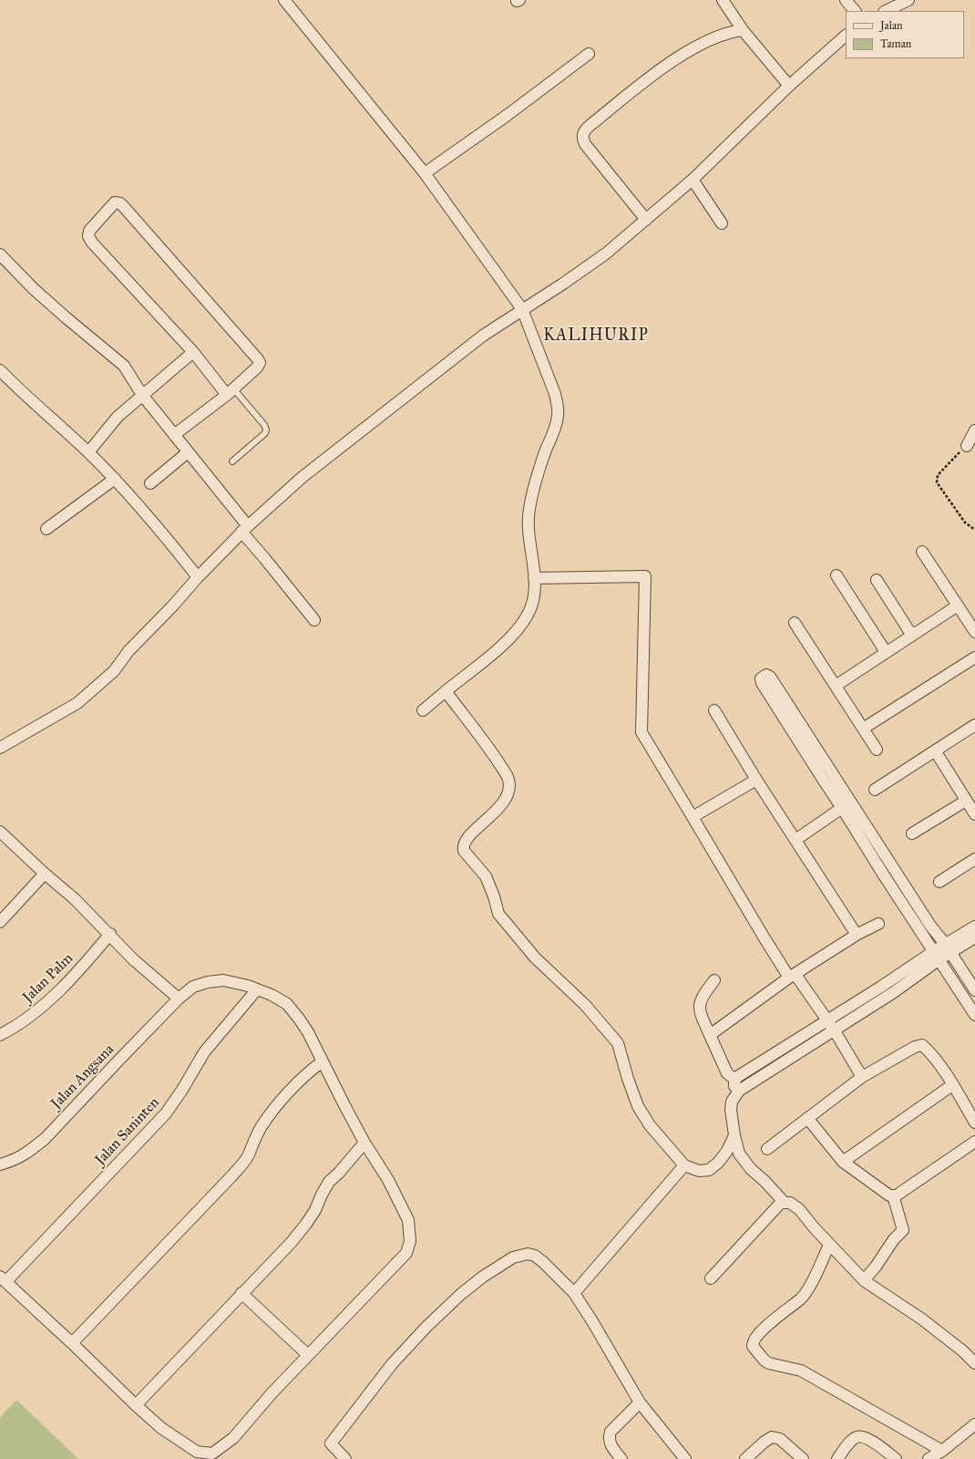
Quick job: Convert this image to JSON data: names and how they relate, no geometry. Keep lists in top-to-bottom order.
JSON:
{
  "streets": {
    "street": ["Jalan Palm", "Jalan Angsana", "Jalan Saninten"]
  },
  "crossings": [
    ["Jalan Angsana", "Jalan Saninten"]
  ],
  "districts": ["KALIHURIP"],
  "legend": ["Jalan", "Taman"]
}
